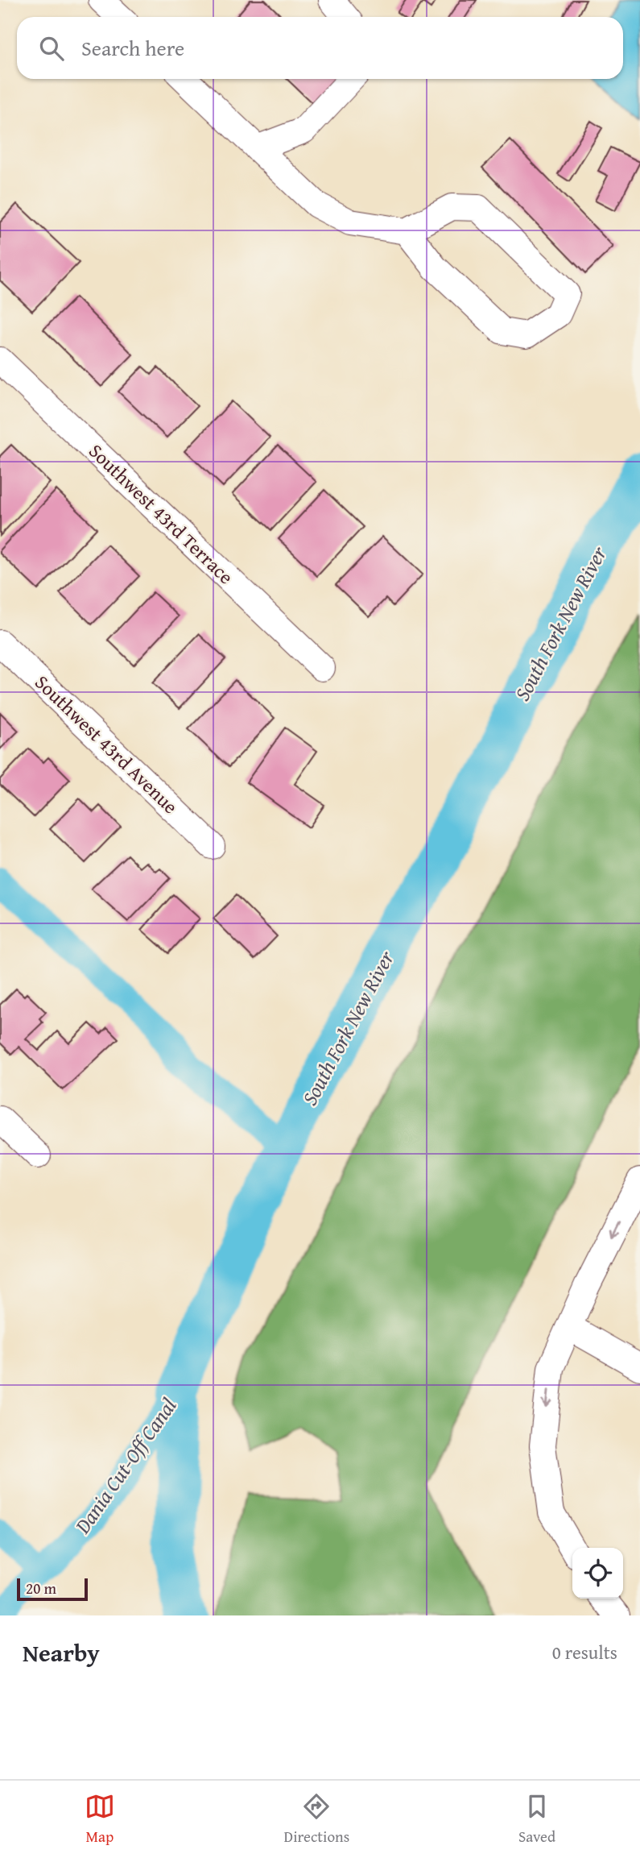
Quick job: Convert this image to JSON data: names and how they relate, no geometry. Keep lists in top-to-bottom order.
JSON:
{
  "streets": {
    "street": ["Southwest 43rd Terrace", "Southwest 43rd Avenue"]
  },
  "water": ["South Fork New River", "Dania Cut-Off Canal"],
  "scale_bar": "20 m",
  "page": {
    "search": "Search here",
    "scale": "20 m",
    "heading": ["Nearby", "0 results"],
    "nav": ["Map", "Directions", "Saved"]
  }
}
